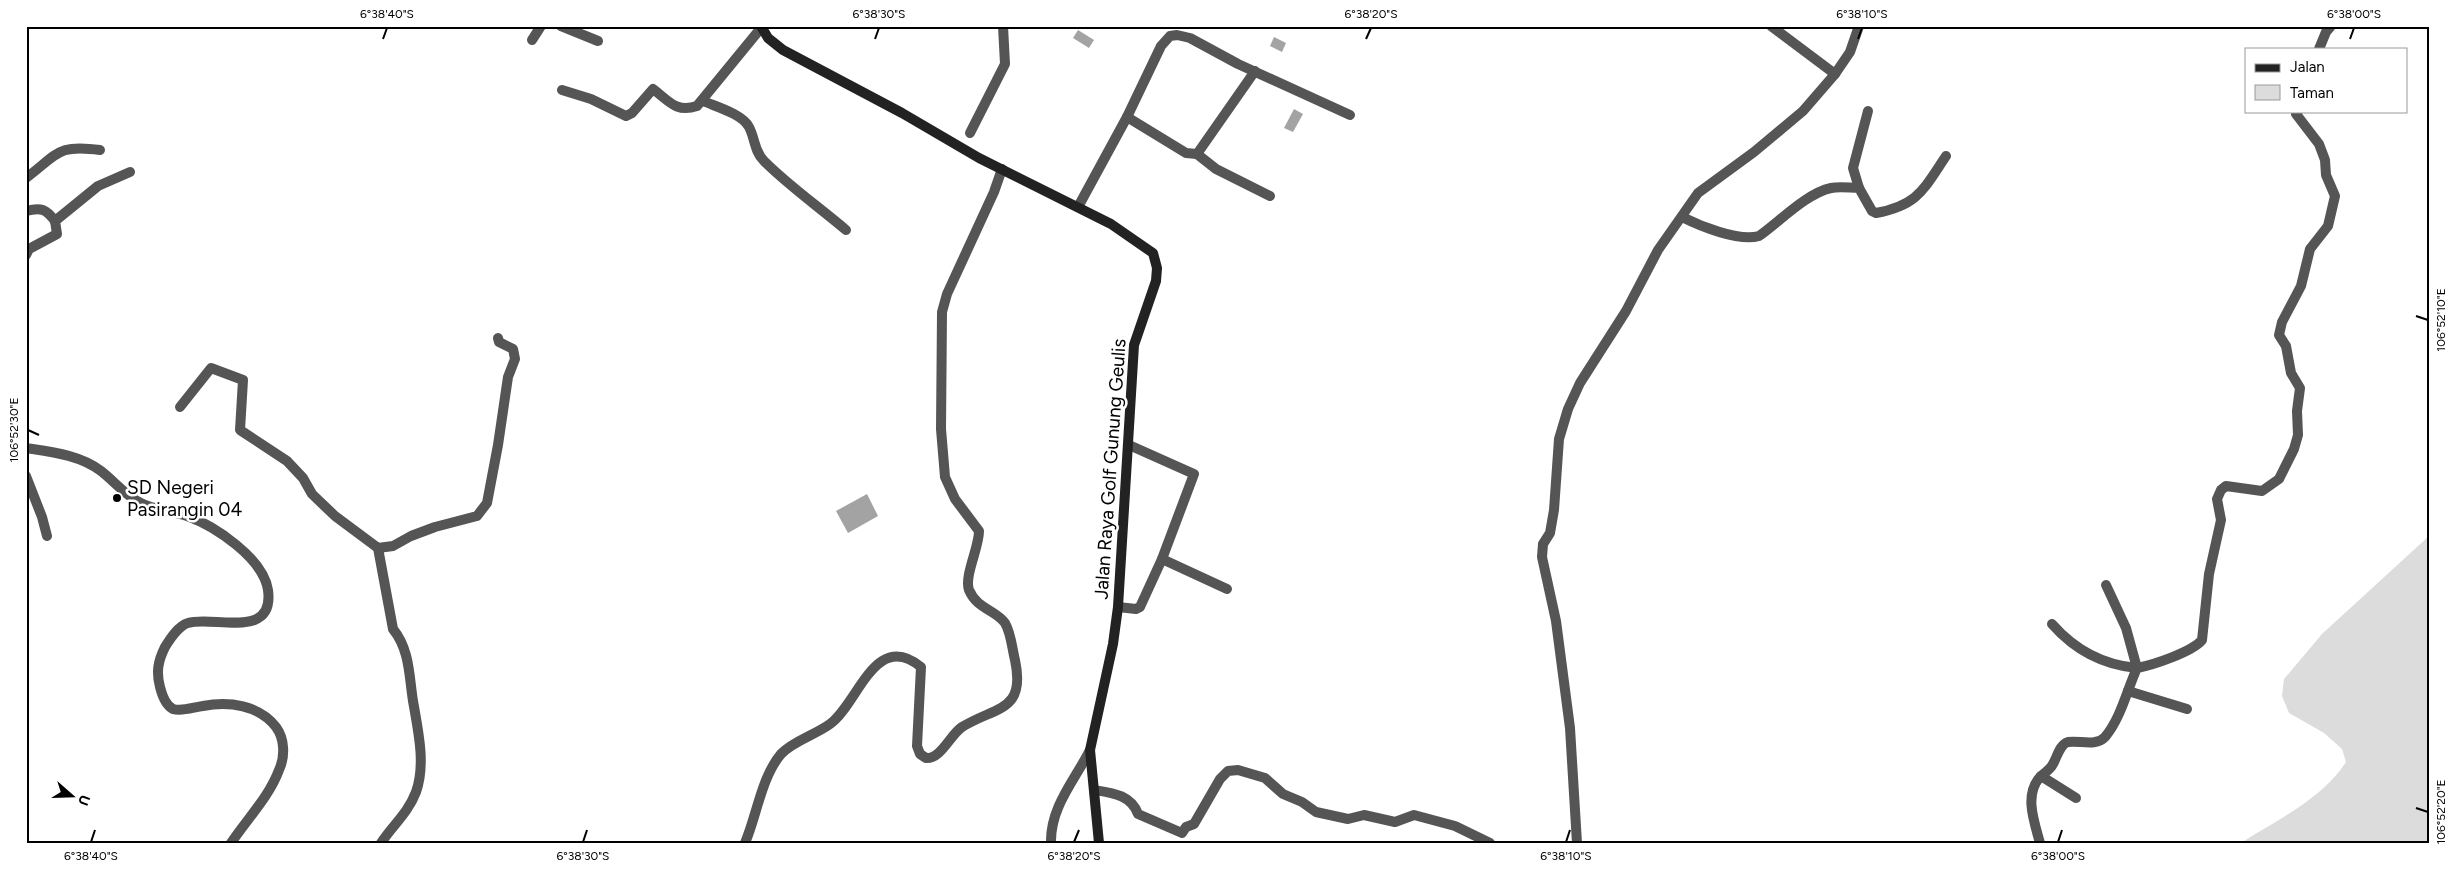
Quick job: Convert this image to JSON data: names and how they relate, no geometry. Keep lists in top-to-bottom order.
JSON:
{
  "streets": {
    "main road": ["Jalan Raya Golf Gunung Geulis"]
  },
  "places": ["SD Negeri Pasirangin 04"],
  "legend": ["Jalan", "Taman"],
  "north": "right",
  "coordinates": [
    "6°38'40\"S",
    "6°38'30\"S",
    "6°38'20\"S",
    "6°38'10\"S",
    "6°38'00\"S",
    "106°52'10\"E",
    "106°52'30\"E",
    "106°52'20\"E"
  ]
}
